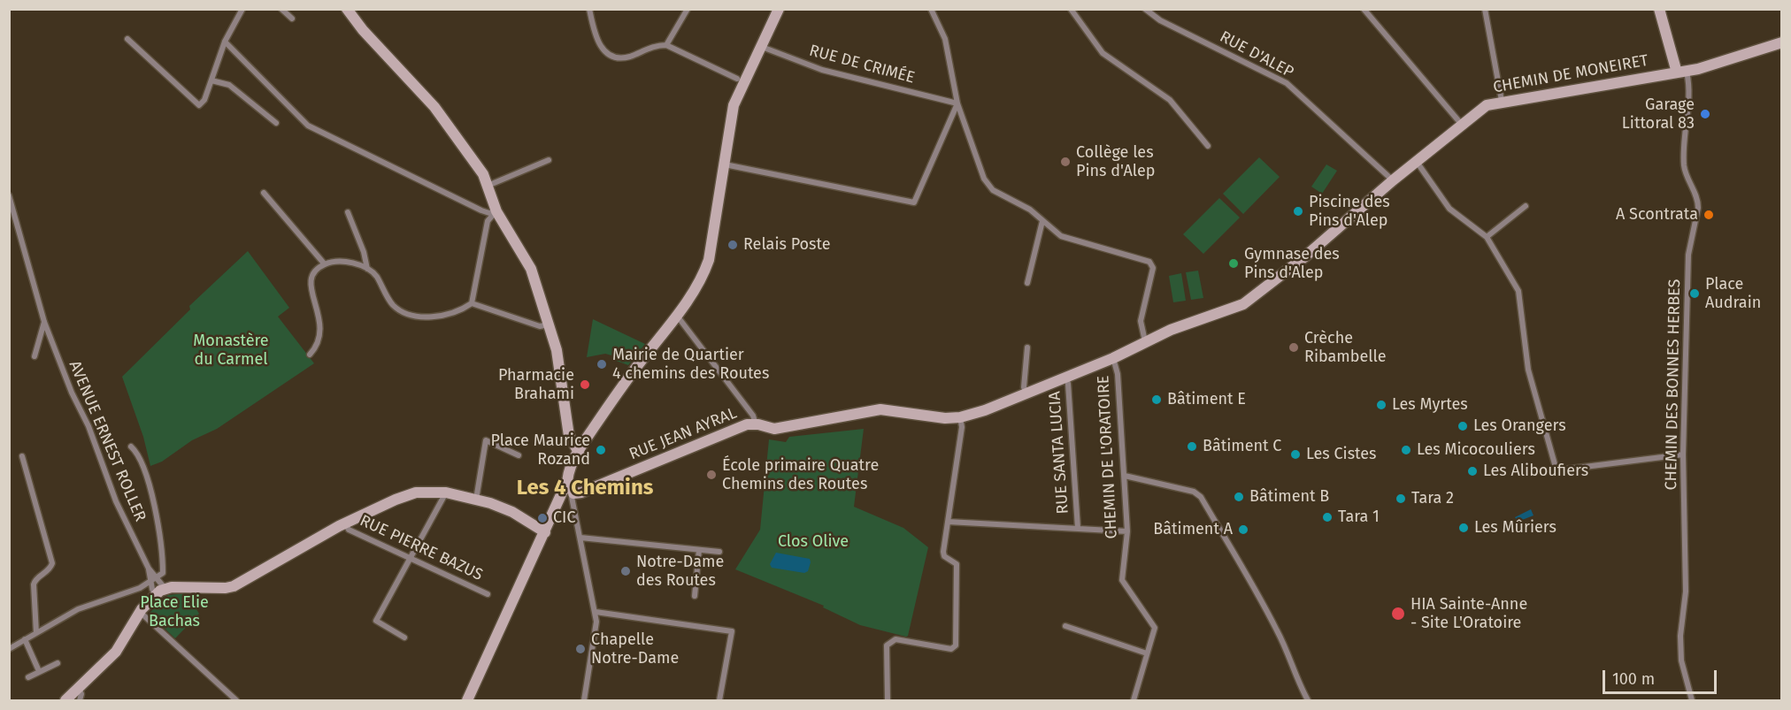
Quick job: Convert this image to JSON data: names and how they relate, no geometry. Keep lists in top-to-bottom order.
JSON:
{
  "streets": {
    "main road": ["CHEMIN DE MONEIRET", "RUE JEAN AYRAL"],
    "street": [
      "RUE D'ALEP",
      "RUE DE CRIMÉE",
      "CHEMIN DES BONNES HERBES",
      "AVENUE ERNEST ROLLER",
      "RUE SANTA LUCIA",
      "CHEMIN DE L'ORATOIRE",
      "RUE PIERRE BAZUS"
    ]
  },
  "crossings": [
    ["RUE D'ALEP", "CHEMIN DE MONEIRET"],
    ["CHEMIN DE MONEIRET", "CHEMIN DES BONNES HERBES"],
    ["CHEMIN DE MONEIRET", "RUE JEAN AYRAL"],
    ["CHEMIN DE MONEIRET", "CHEMIN DE L'ORATOIRE"],
    ["RUE JEAN AYRAL", "RUE SANTA LUCIA"],
    ["RUE JEAN AYRAL", "CHEMIN DE L'ORATOIRE"]
  ],
  "districts": ["Les 4 Chemins"],
  "parks": ["Monastère du Carmel", "Clos Olive", "Place Elie Bachas"],
  "places": [
    "Garage Littoral 83",
    "Collège les Pins d'Alep",
    "Piscine des Pins d'Alep",
    "A Scontrata",
    "Relais Poste",
    "Gymnase des Pins d'Alep",
    "Place Audrain",
    "Crèche Ribambelle",
    "Mairie de Quartier 4 chemins des Routes",
    "Pharmacie Brahami",
    "Bâtiment E",
    "Les Myrtes",
    "Les Orangers",
    "Bâtiment C",
    "Place Maurice Rozand",
    "Les Micocouliers",
    "Les Cistes",
    "Les Aliboufiers",
    "École primaire Quatre Chemins des Routes",
    "Bâtiment B",
    "Tara 2",
    "Tara 1",
    "CIC",
    "Les Mûriers",
    "Bâtiment A",
    "Notre-Dame des Routes",
    "HIA Sainte-Anne - Site L'Oratoire",
    "Chapelle Notre-Dame"
  ],
  "scale_bar": "100 m"
}
